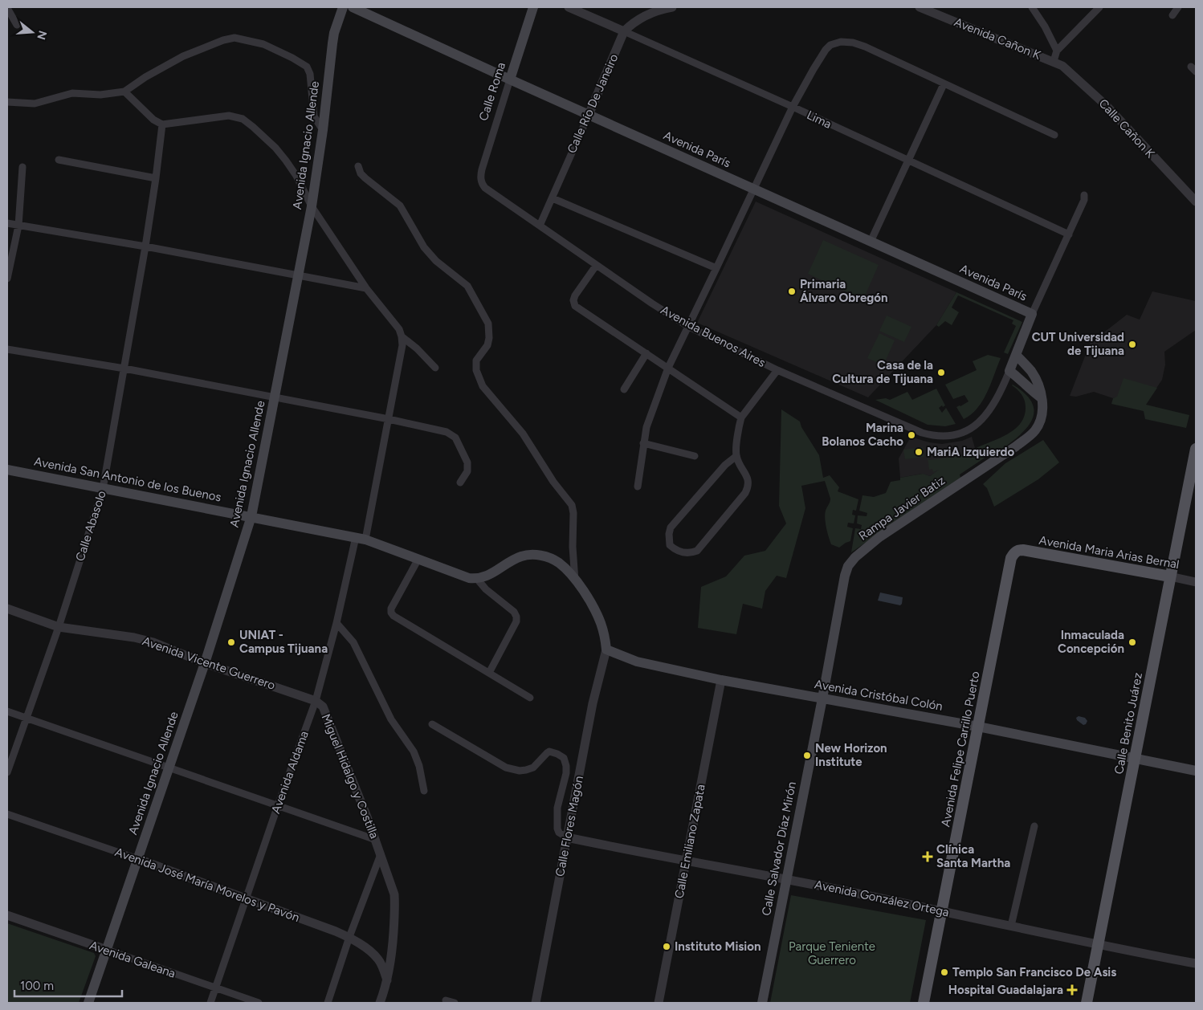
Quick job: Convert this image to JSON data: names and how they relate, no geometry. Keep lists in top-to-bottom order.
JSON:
{
  "streets": {
    "main road": [
      "Calle Roma",
      "Avenida Ignacio Allende",
      "Avenida París",
      "Avenida San Antonio de los Buenos",
      "Rampa Javier Batiz",
      "Avenida Maria Arias Bernal",
      "Avenida Cristóbal Colón",
      "Calle Benito Juárez",
      "Avenida Felipe Carrillo Puerto",
      "Calle Salvador Díaz Mirón"
    ],
    "street": [
      "Avenida Cañon K",
      "Calle Río De Janeiro",
      "Lima",
      "Calle Cañon K",
      "Avenida Buenos Aires",
      "Calle Abasolo",
      "Avenida Vicente Guerrero",
      "Avenida Aldama",
      "Miguel Hidalgo y Costilla",
      "Calle Flores Magón",
      "Calle Emiliano Zapata",
      "Avenida José María Morelos y Pavón",
      "Avenida González Ortega",
      "Avenida Galeana"
    ]
  },
  "crossings": [
    ["Avenida Cañon K", "Calle Cañon K"],
    ["Calle Roma", "Avenida París"],
    ["Calle Roma", "Avenida Buenos Aires"],
    ["Calle Río De Janeiro", "Lima"],
    ["Calle Río De Janeiro", "Avenida París"],
    ["Calle Río De Janeiro", "Avenida Buenos Aires"],
    ["Avenida Ignacio Allende", "Avenida San Antonio de los Buenos"],
    ["Avenida Ignacio Allende", "Avenida Vicente Guerrero"],
    ["Avenida Ignacio Allende", "Avenida José María Morelos y Pavón"],
    ["Avenida Ignacio Allende", "Avenida Galeana"],
    ["Avenida San Antonio de los Buenos", "Calle Abasolo"],
    ["Avenida San Antonio de los Buenos", "Avenida Aldama"],
    ["Rampa Javier Batiz", "Avenida Cristóbal Colón"],
    ["Rampa Javier Batiz", "Calle Salvador Díaz Mirón"],
    ["Calle Abasolo", "Avenida Vicente Guerrero"],
    ["Avenida Maria Arias Bernal", "Calle Benito Juárez"],
    ["Avenida Maria Arias Bernal", "Avenida Felipe Carrillo Puerto"],
    ["Avenida Vicente Guerrero", "Avenida Aldama"],
    ["Avenida Vicente Guerrero", "Miguel Hidalgo y Costilla"],
    ["Avenida Cristóbal Colón", "Calle Benito Juárez"],
    ["Avenida Cristóbal Colón", "Avenida Felipe Carrillo Puerto"],
    ["Avenida Cristóbal Colón", "Calle Flores Magón"],
    ["Avenida Cristóbal Colón", "Calle Emiliano Zapata"],
    ["Avenida Cristóbal Colón", "Calle Salvador Díaz Mirón"],
    ["Calle Benito Juárez", "Avenida González Ortega"],
    ["Avenida Felipe Carrillo Puerto", "Avenida González Ortega"],
    ["Avenida Aldama", "Miguel Hidalgo y Costilla"],
    ["Avenida Aldama", "Avenida José María Morelos y Pavón"],
    ["Avenida Aldama", "Avenida Galeana"],
    ["Miguel Hidalgo y Costilla", "Avenida José María Morelos y Pavón"],
    ["Calle Flores Magón", "Avenida González Ortega"],
    ["Calle Emiliano Zapata", "Avenida González Ortega"],
    ["Calle Salvador Díaz Mirón", "Avenida González Ortega"]
  ],
  "parks": ["Parque Teniente Guerrero"],
  "places": {
    "other": [
      "Primaria Álvaro Obregón",
      "CUT Universidad de Tijuana",
      "Casa de la Cultura de Tijuana",
      "Marina Bolanos Cacho",
      "MariA Izquierdo",
      "UNIAT - Campus Tijuana",
      "Inmaculada Concepción",
      "New Horizon Institute",
      "Instituto Mision",
      "Templo San Francisco De Asis"
    ],
    "health": ["Clínica Santa Martha", "Hospital Guadalajara"]
  },
  "scale_bar": "100 m",
  "north": "right"
}
